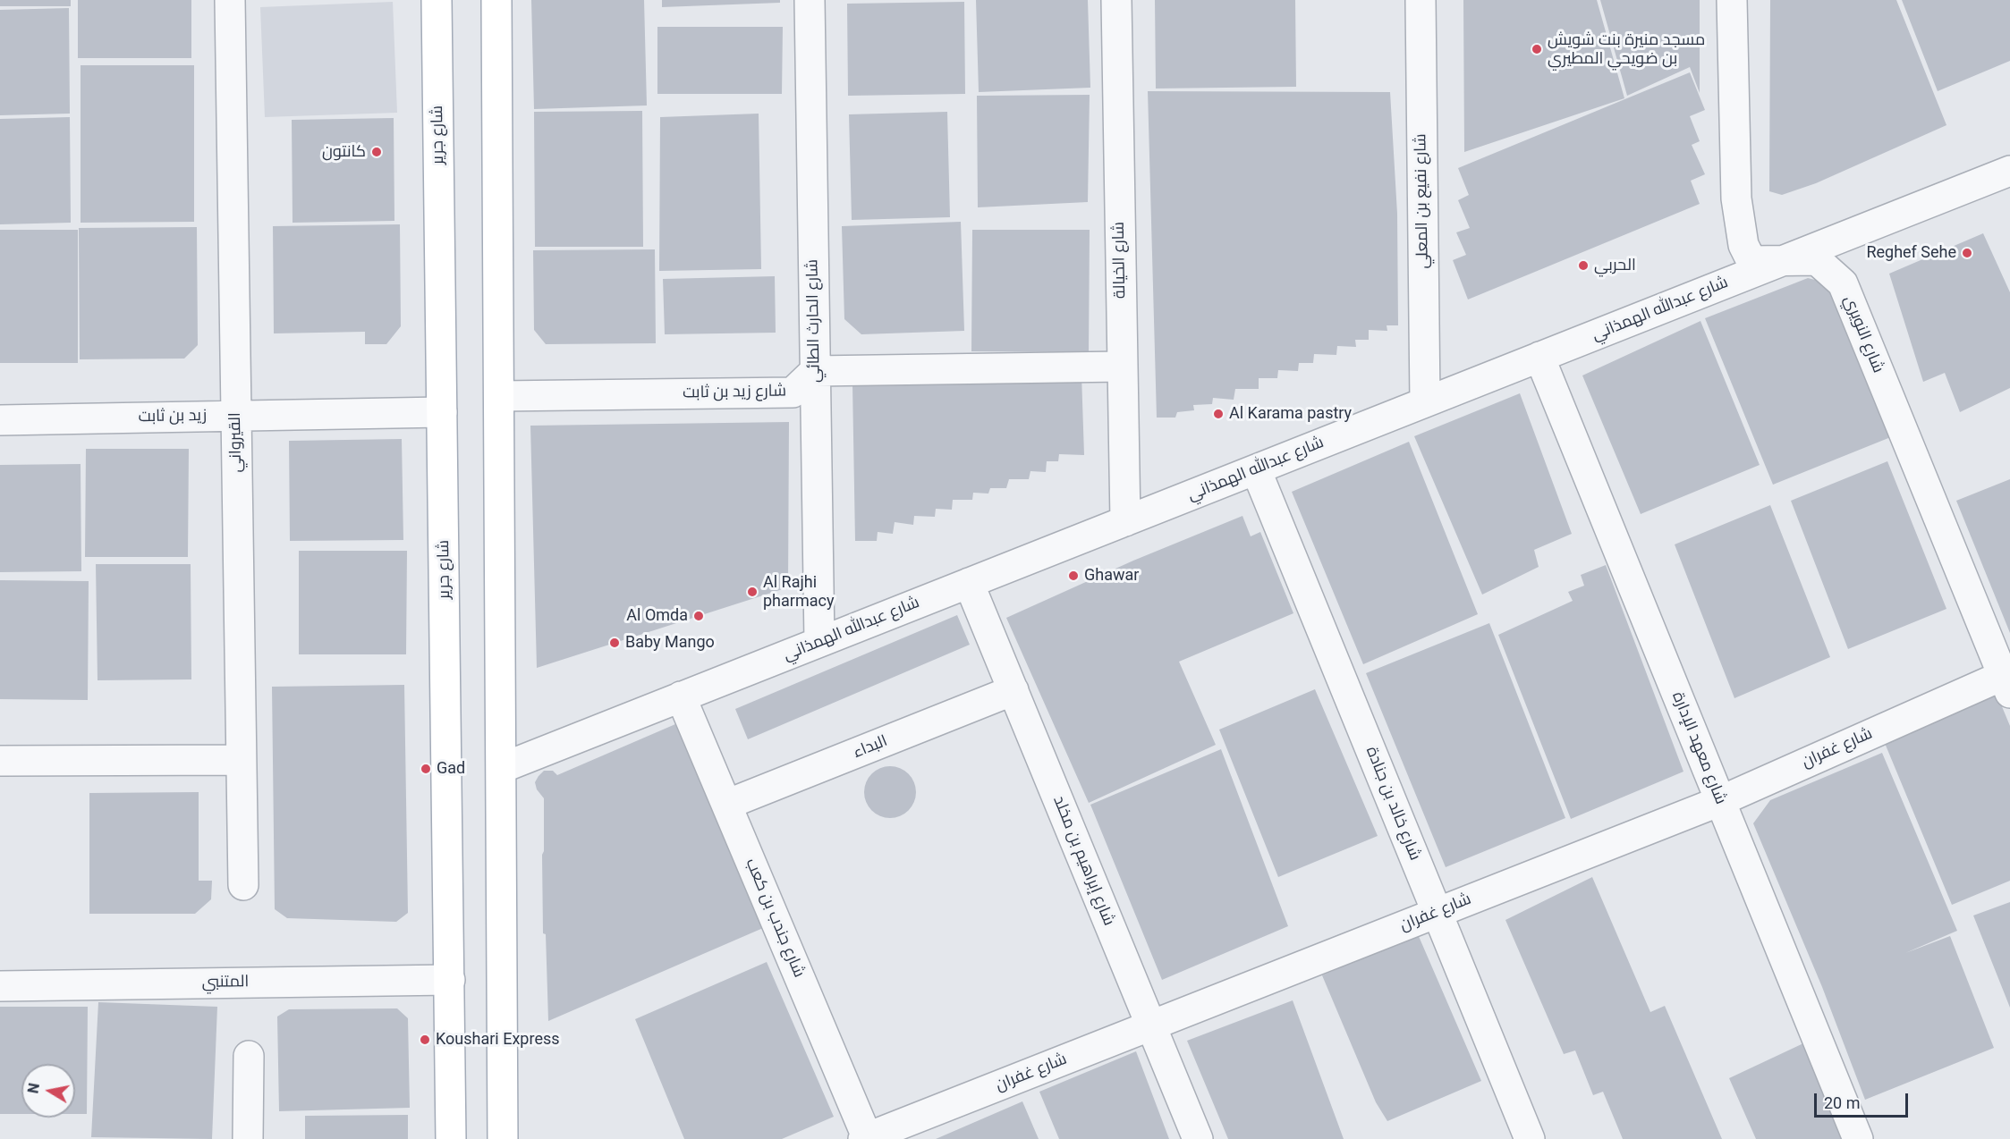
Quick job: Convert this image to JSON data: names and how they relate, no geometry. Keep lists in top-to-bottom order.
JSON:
{
  "streets": {
    "main road": ["شارع جرير"],
    "street": [
      "شارع نفيع بن المعلي",
      "شارع الخيالة",
      "شارع عبدالله الهمذاني",
      "شارع الحارث الطائي",
      "شارع النويري",
      "شارع زيد بن ثابت",
      "زيد بن ثابت",
      "القيرواني",
      "البداء",
      "شارع معهد الإدارة",
      "شارع غفران",
      "شارع خالد بن جنادة",
      "شارع إبراهيم بن مخلد",
      "شارع جندب بن كعب",
      "المتنبي"
    ]
  },
  "crossings": [
    ["شارع جرير", "زيد بن ثابت"],
    ["شارع جرير", "المتنبي"],
    ["شارع نفيع بن المعلي", "شارع عبدالله الهمذاني"],
    ["شارع الخيالة", "شارع عبدالله الهمذاني"],
    ["شارع عبدالله الهمذاني", "شارع الحارث الطائي"],
    ["شارع عبدالله الهمذاني", "شارع النويري"],
    ["شارع عبدالله الهمذاني", "شارع معهد الإدارة"],
    ["شارع عبدالله الهمذاني", "شارع خالد بن جنادة"],
    ["شارع عبدالله الهمذاني", "شارع إبراهيم بن مخلد"],
    ["شارع عبدالله الهمذاني", "شارع جندب بن كعب"],
    ["شارع الحارث الطائي", "شارع زيد بن ثابت"],
    ["شارع النويري", "شارع غفران"],
    ["زيد بن ثابت", "القيرواني"],
    ["البداء", "شارع إبراهيم بن مخلد"],
    ["البداء", "شارع جندب بن كعب"],
    ["شارع معهد الإدارة", "شارع غفران"],
    ["شارع غفران", "شارع خالد بن جنادة"],
    ["شارع غفران", "شارع إبراهيم بن مخلد"],
    ["شارع غفران", "شارع جندب بن كعب"]
  ],
  "places": [
    "مسجد منيرة بنت شويش بن ضويحي المطيري",
    "كانتون",
    "Reghef Sehe",
    "الحربي",
    "Al Karama pastry",
    "Ghawar",
    "Al Rajhi pharmacy",
    "Al Omda",
    "Baby Mango",
    "Gad",
    "Koushari Express"
  ],
  "scale_bar": "20 m",
  "north": "left"
}
